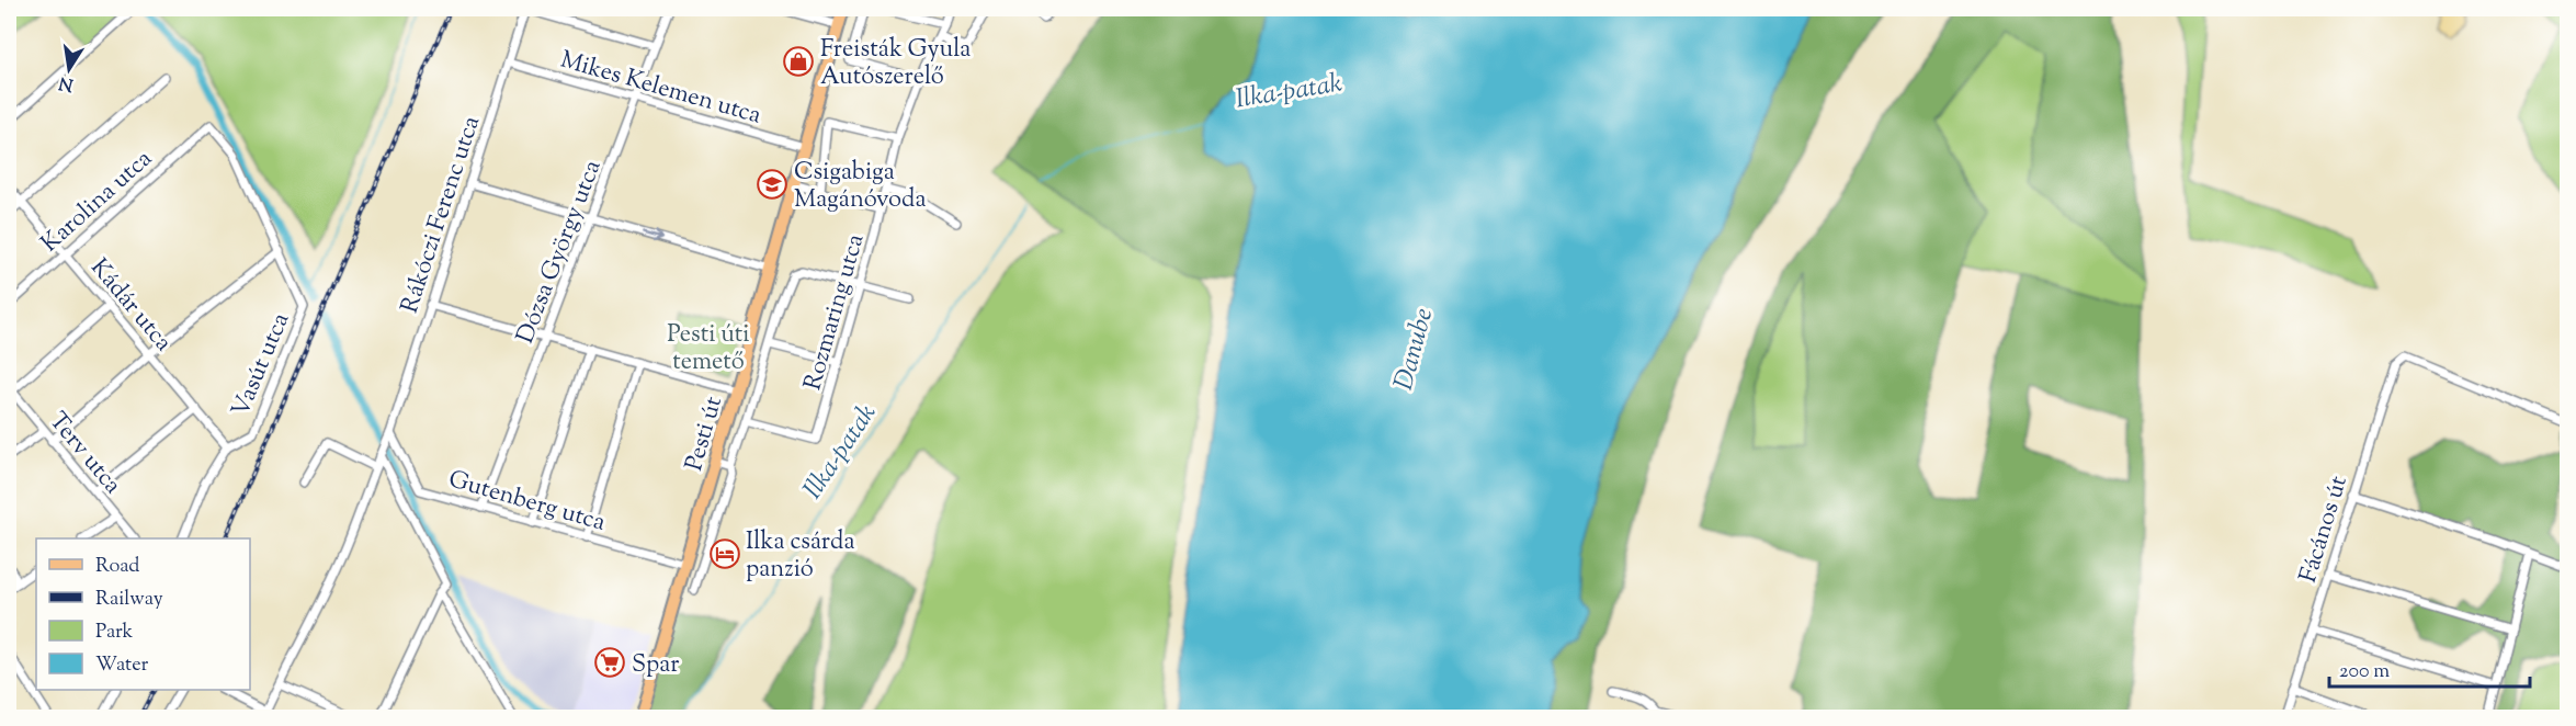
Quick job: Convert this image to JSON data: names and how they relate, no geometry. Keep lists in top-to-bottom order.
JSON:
{
  "streets": {
    "main road": ["Pesti út"],
    "street": [
      "Mikes Kelemen utca",
      "Karolina utca",
      "Rákóczi Ferenc utca",
      "Dózsa György utca",
      "Kádár utca",
      "Rozmaring utca",
      "Vasút utca",
      "Terv utca",
      "Gutenberg utca",
      "Fácános út"
    ]
  },
  "crossings": [
    ["Mikes Kelemen utca", "Rákóczi Ferenc utca"],
    ["Mikes Kelemen utca", "Dózsa György utca"],
    ["Mikes Kelemen utca", "Pesti út"],
    ["Karolina utca", "Kádár utca"],
    ["Karolina utca", "Vasút utca"],
    ["Rákóczi Ferenc utca", "Gutenberg utca"],
    ["Dózsa György utca", "Gutenberg utca"],
    ["Kádár utca", "Vasút utca"],
    ["Rozmaring utca", "Pesti út"],
    ["Pesti út", "Gutenberg utca"]
  ],
  "water": ["Ilka-patak", "Danube"],
  "parks": ["Pesti úti temető"],
  "places": {
    "shop": ["Freisták Gyula Autószerelő"],
    "school or university": ["Csigabiga Magánóvoda"],
    "hotel": ["Ilka csárda panzió"],
    "supermarket": ["Spar"]
  },
  "legend": [
    "Road",
    "Railway",
    "Park",
    "Water"
  ],
  "scale_bar": "200 m",
  "north": "bottom"
}
